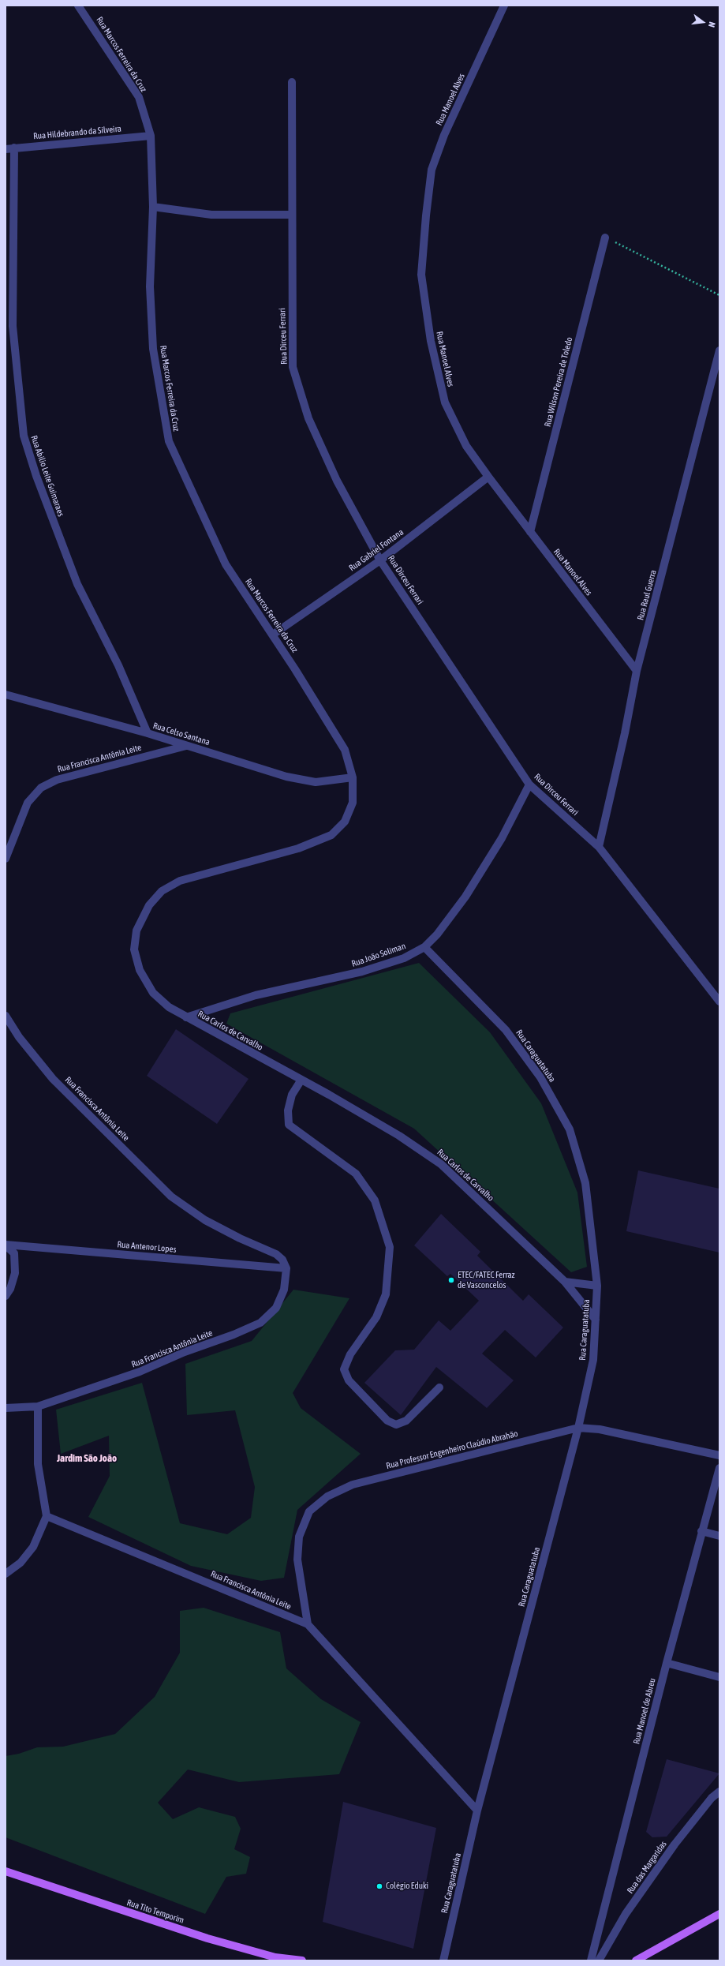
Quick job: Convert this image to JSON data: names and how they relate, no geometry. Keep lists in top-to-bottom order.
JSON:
{
  "streets": {
    "main road": ["Rua Tito Temporim"],
    "street": [
      "Rua Marcos Ferreira da Cruz",
      "Rua Manoel Alves",
      "Rua Hildebrando da Silveira",
      "Rua Dirceu Ferrari",
      "Rua Wilson Pereira de Toledo",
      "Rua Abilio Leite Guimaraes",
      "Rua Gabriel Fontana",
      "Rua Raul Guerra",
      "Rua Celso Santana",
      "Rua Francisca Antônia Leite",
      "Rua João Soliman",
      "Rua Carlos de Carvalho",
      "Rua Caraguatatuba",
      "Rua Antenor Lopes",
      "Rua Professor Engenheiro Claúdio Abrahão",
      "Rua Manoel de Abreu",
      "Rua das Margaridas"
    ]
  },
  "crossings": [
    ["Rua Marcos Ferreira da Cruz", "Rua Hildebrando da Silveira"],
    ["Rua Marcos Ferreira da Cruz", "Rua Gabriel Fontana"],
    ["Rua Marcos Ferreira da Cruz", "Rua Celso Santana"],
    ["Rua Marcos Ferreira da Cruz", "Rua Carlos de Carvalho"],
    ["Rua Manoel Alves", "Rua Wilson Pereira de Toledo"],
    ["Rua Manoel Alves", "Rua Gabriel Fontana"],
    ["Rua Manoel Alves", "Rua Raul Guerra"],
    ["Rua Hildebrando da Silveira", "Rua Abilio Leite Guimaraes"],
    ["Rua Dirceu Ferrari", "Rua Gabriel Fontana"],
    ["Rua Dirceu Ferrari", "Rua Raul Guerra"],
    ["Rua Dirceu Ferrari", "Rua João Soliman"],
    ["Rua Abilio Leite Guimaraes", "Rua Celso Santana"],
    ["Rua Celso Santana", "Rua Francisca Antônia Leite"],
    ["Rua Francisca Antônia Leite", "Rua Antenor Lopes"],
    ["Rua Francisca Antônia Leite", "Rua Professor Engenheiro Claúdio Abrahão"],
    ["Rua João Soliman", "Rua Carlos de Carvalho"],
    ["Rua João Soliman", "Rua Caraguatatuba"],
    ["Rua Carlos de Carvalho", "Rua Caraguatatuba"],
    ["Rua Caraguatatuba", "Rua Professor Engenheiro Claúdio Abrahão"]
  ],
  "districts": ["Jardim São João"],
  "places": ["ETEC/FATEC Ferraz de Vasconcelos", "Colégio Eduki"],
  "north": "right"
}
